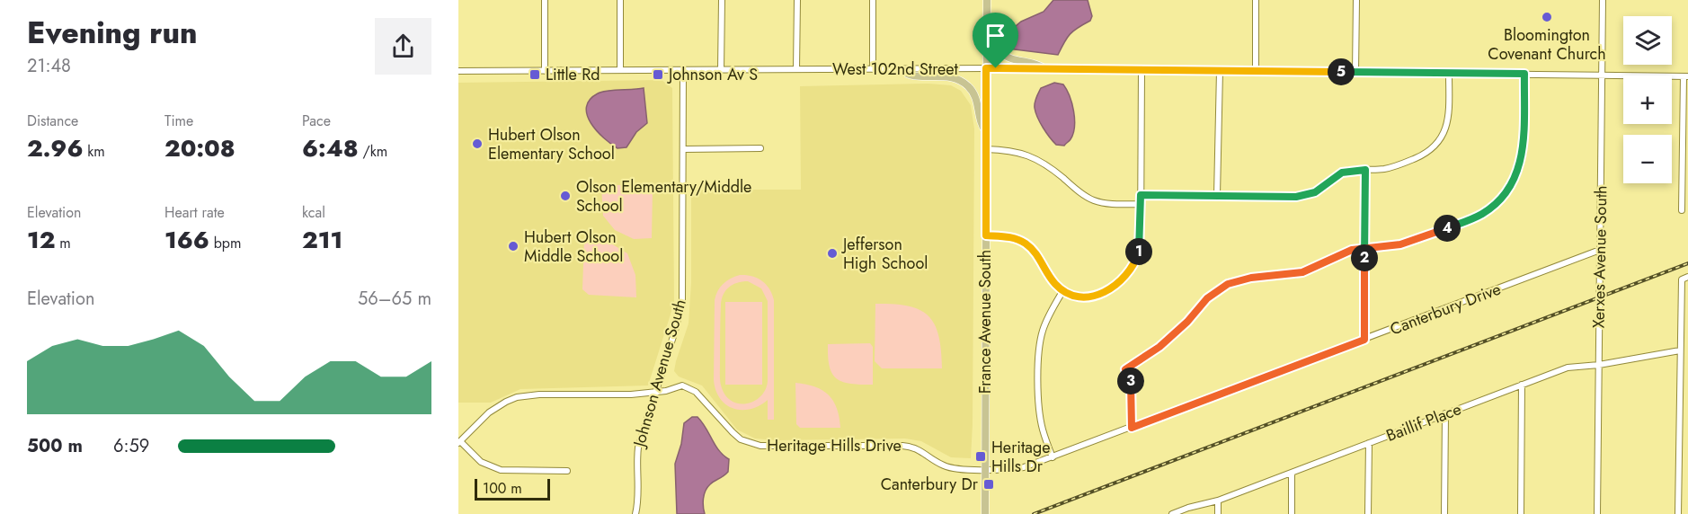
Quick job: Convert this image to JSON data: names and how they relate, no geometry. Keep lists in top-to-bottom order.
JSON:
{
  "streets": {
    "main road": ["France Avenue South"],
    "street": [
      "West 102nd Street",
      "Xerxes Avenue South",
      "Canterbury Drive",
      "Johnson Avenue South",
      "Baillif Place",
      "Heritage Hills Drive"
    ]
  },
  "crossings": [
    ["West 102nd Street", "Xerxes Avenue South"],
    ["West 102nd Street", "France Avenue South"],
    ["West 102nd Street", "Johnson Avenue South"],
    ["Xerxes Avenue South", "Canterbury Drive"],
    ["Xerxes Avenue South", "Baillif Place"],
    ["Canterbury Drive", "France Avenue South"],
    ["Canterbury Drive", "Heritage Hills Drive"],
    ["France Avenue South", "Heritage Hills Drive"],
    ["Johnson Avenue South", "Heritage Hills Drive"]
  ],
  "places": {
    "other": [
      "Bloomington Covenant Church",
      "Hubert Olson Elementary School",
      "Olson Elementary/Middle School",
      "Hubert Olson Middle School",
      "Jefferson High School"
    ],
    "transit": [
      "Little Rd",
      "Johnson Av S",
      "Heritage Hills Dr",
      "Canterbury Dr"
    ]
  },
  "scale_bar": "100 m",
  "page": {
    "heading": ["Evening run", "21:48"],
    "map_buttons": ["+", "−"],
    "pins": [
      "5",
      "4",
      "1",
      "2",
      "3"
    ],
    "stats": [
      ["Distance", "2.96 km"],
      ["Time", "20:08"],
      ["Pace", "6:48 /km"],
      ["Elevation", "12 m"],
      ["Heart rate", "166 bpm"],
      ["kcal", "211"]
    ],
    "chart": ["Elevation", "56–65 m"],
    "list": [
      {
        "name": "500 m",
        "note": "6:59"
      }
    ],
    "scale": "100 m"
  }
}
